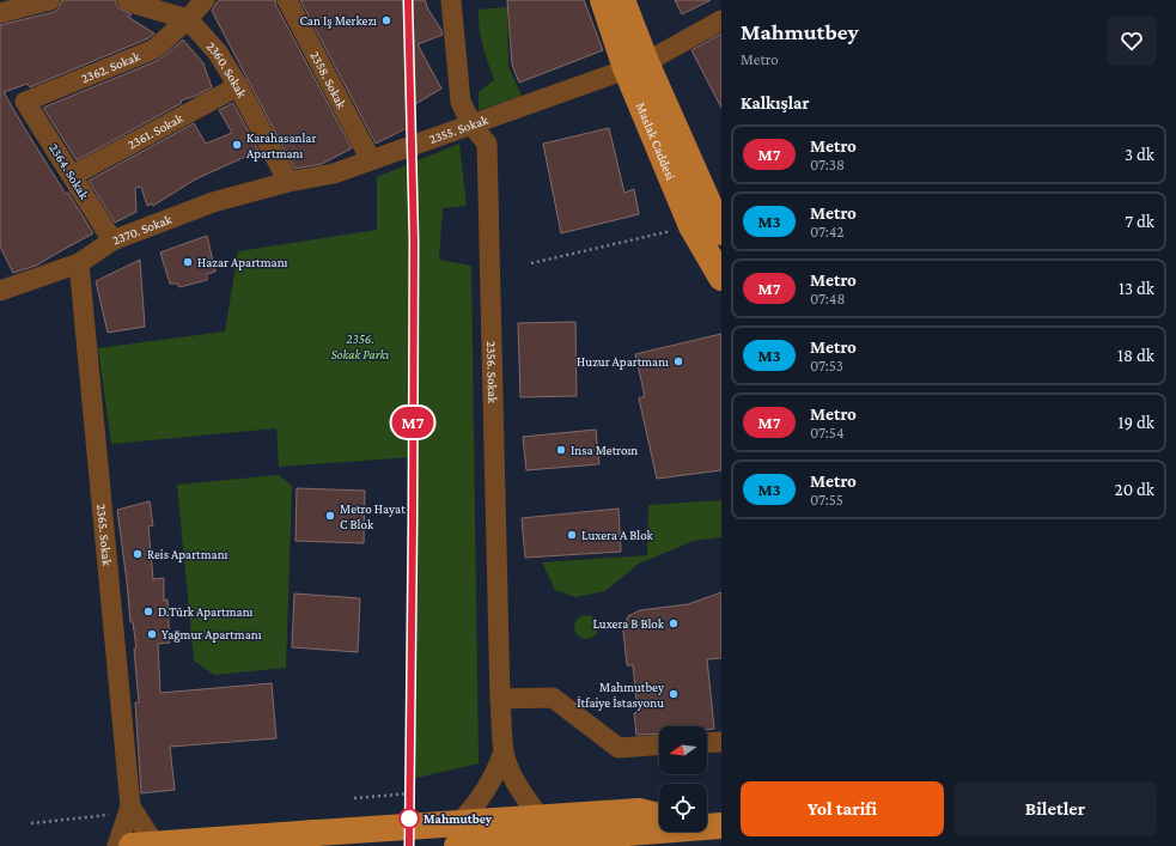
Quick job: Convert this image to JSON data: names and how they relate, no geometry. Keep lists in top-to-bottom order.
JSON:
{
  "streets": {
    "main road": ["Maslak Caddesi"],
    "street": [
      "2362. Sokak",
      "2360. Sokak",
      "2358. Sokak",
      "2355. Sokak",
      "2361. Sokak",
      "2364. Sokak",
      "2370. Sokak",
      "2356. Sokak",
      "2365. Sokak"
    ]
  },
  "crossings": [
    ["2362. Sokak", "2360. Sokak"],
    ["2362. Sokak", "2364. Sokak"],
    ["2360. Sokak", "2355. Sokak"],
    ["2360. Sokak", "2361. Sokak"],
    ["2360. Sokak", "2370. Sokak"],
    ["2358. Sokak", "2355. Sokak"],
    ["2355. Sokak", "Maslak Caddesi"],
    ["2355. Sokak", "2370. Sokak"],
    ["2355. Sokak", "2356. Sokak"],
    ["2361. Sokak", "2364. Sokak"],
    ["2364. Sokak", "2370. Sokak"],
    ["2370. Sokak", "2365. Sokak"]
  ],
  "parks": ["2356. Sokak Parkı"],
  "places": [
    "Can Iş Merkezı",
    "Karahasanlar Apartmanı",
    "Hazar Apartmanı",
    "Huzur Apartmanı",
    "Insa Metroın",
    "Metro Hayat C Blok",
    "Luxera A Blok",
    "Reis Apartmanı",
    "D.Türk Apartmanı",
    "Luxera B Blok",
    "Yağmur Apartmanı",
    "Mahmutbey İtfaiye İstasyonu",
    "Mahmutbey"
  ],
  "lines": ["metro line M7"],
  "north": "left",
  "page": {
    "on_map": "M7",
    "heading": [
      ["Mahmutbey", "Metro"],
      "Kalkışlar"
    ],
    "list": [
      {
        "mark": "M7",
        "name": "Metro",
        "note": "07:38",
        "value": "3 dk"
      },
      {
        "mark": "M3",
        "name": "Metro",
        "note": "07:42",
        "value": "7 dk"
      },
      {
        "mark": "M7",
        "name": "Metro",
        "note": "07:48",
        "value": "13 dk"
      },
      {
        "mark": "M3",
        "name": "Metro",
        "note": "07:53",
        "value": "18 dk"
      },
      {
        "mark": "M7",
        "name": "Metro",
        "note": "07:54",
        "value": "19 dk"
      },
      {
        "mark": "M3",
        "name": "Metro",
        "note": "07:55",
        "value": "20 dk"
      }
    ],
    "buttons": ["Yol tarifi", "Biletler"]
  }
}
